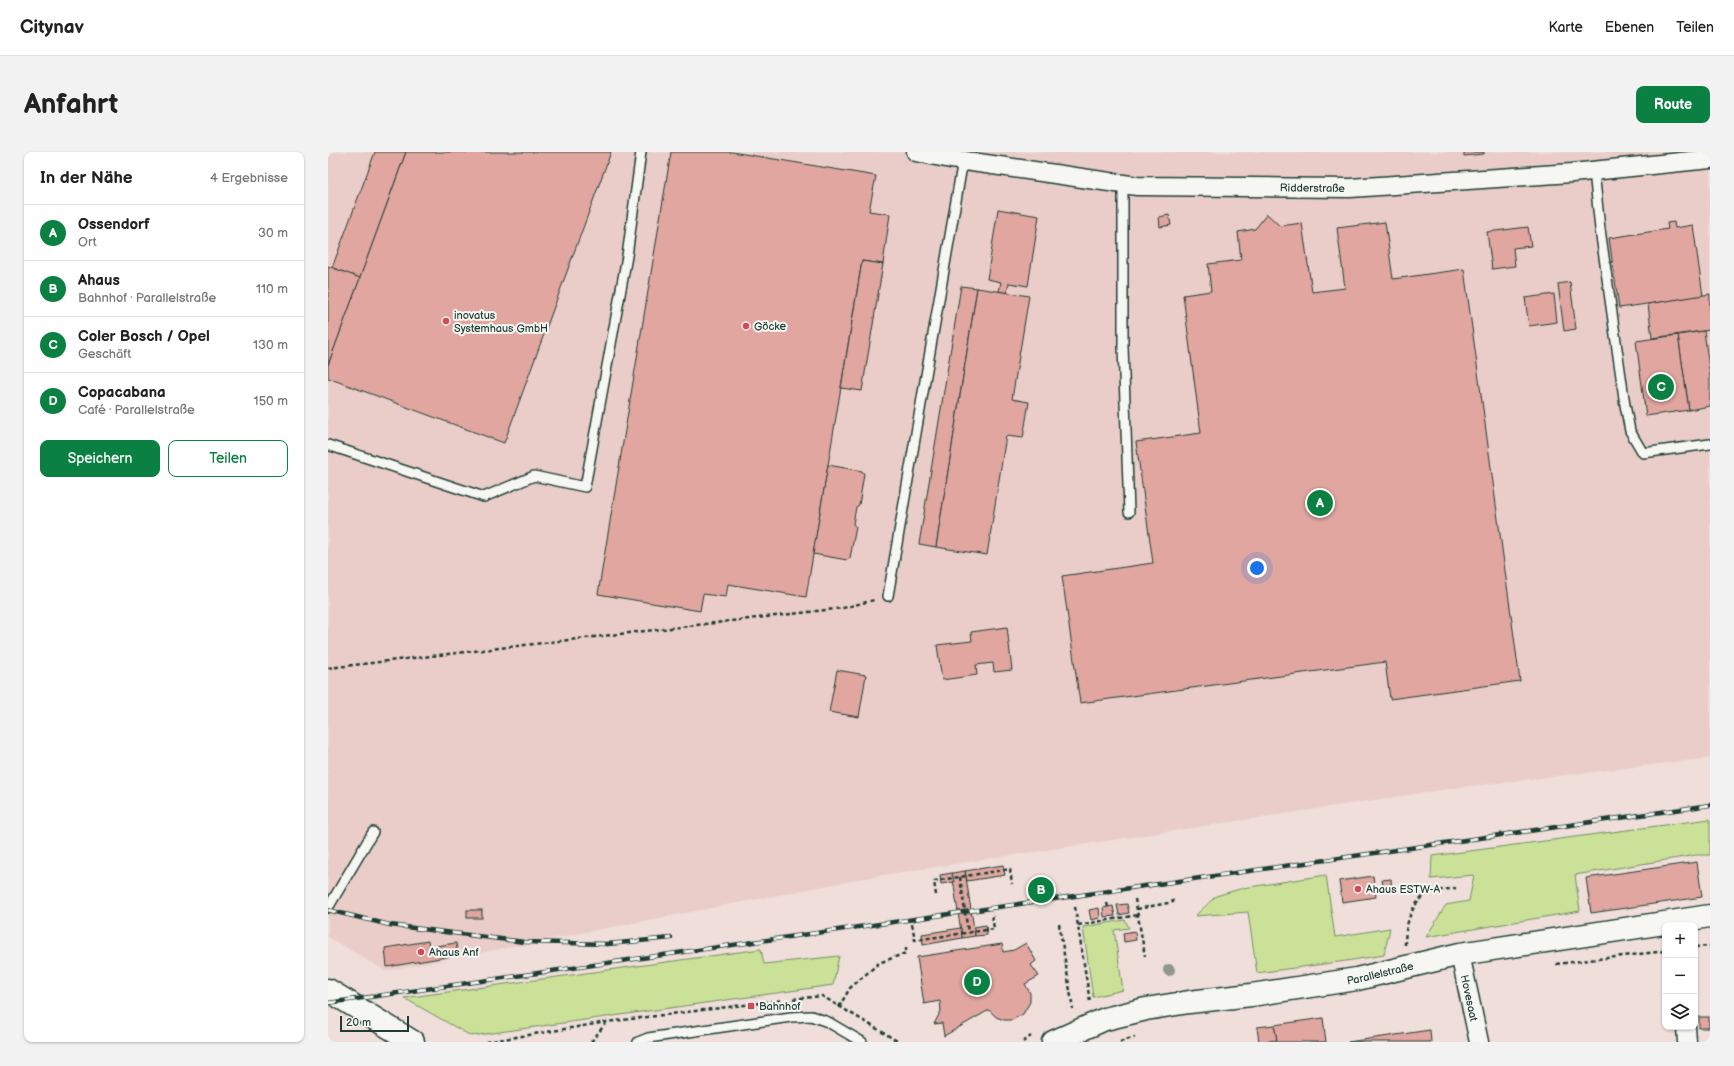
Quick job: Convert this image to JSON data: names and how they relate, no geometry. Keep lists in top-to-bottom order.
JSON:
{
  "streets": {
    "main road": ["Parallelstraße"],
    "street": ["Ridderstraße", "Hovesaat"]
  },
  "crossings": [
    ["Parallelstraße", "Hovesaat"]
  ],
  "places": {
    "other": [
      "inovatus Systemhaus GmbH",
      "Göcke",
      "Ahaus ESTW-A",
      "Ahaus Anf"
    ],
    "transit": ["Bahnhof"]
  },
  "scale_bar": "20 m",
  "page": {
    "header": "Citynav",
    "nav": ["Karte", "Ebenen", "Teilen"],
    "buttons": [
      "Route",
      ["Speichern", "Teilen"]
    ],
    "title": "Anfahrt",
    "heading": ["In der Nähe", "4 Ergebnisse"],
    "list": [
      {
        "mark": "A",
        "name": "Ossendorf",
        "note": "Ort",
        "value": "30 m"
      },
      {
        "mark": "B",
        "name": "Ahaus",
        "note": "Bahnhof · Parallelstraße",
        "value": "110 m"
      },
      {
        "mark": "C",
        "name": "Coler Bosch / Opel",
        "note": "Geschäft",
        "value": "130 m"
      },
      {
        "mark": "D",
        "name": "Copacabana",
        "note": "Café · Parallelstraße",
        "value": "150 m"
      }
    ],
    "pins": [
      "C",
      "A",
      "B",
      "D"
    ],
    "map_buttons": ["+", "−"],
    "scale": "20 m"
  }
}
